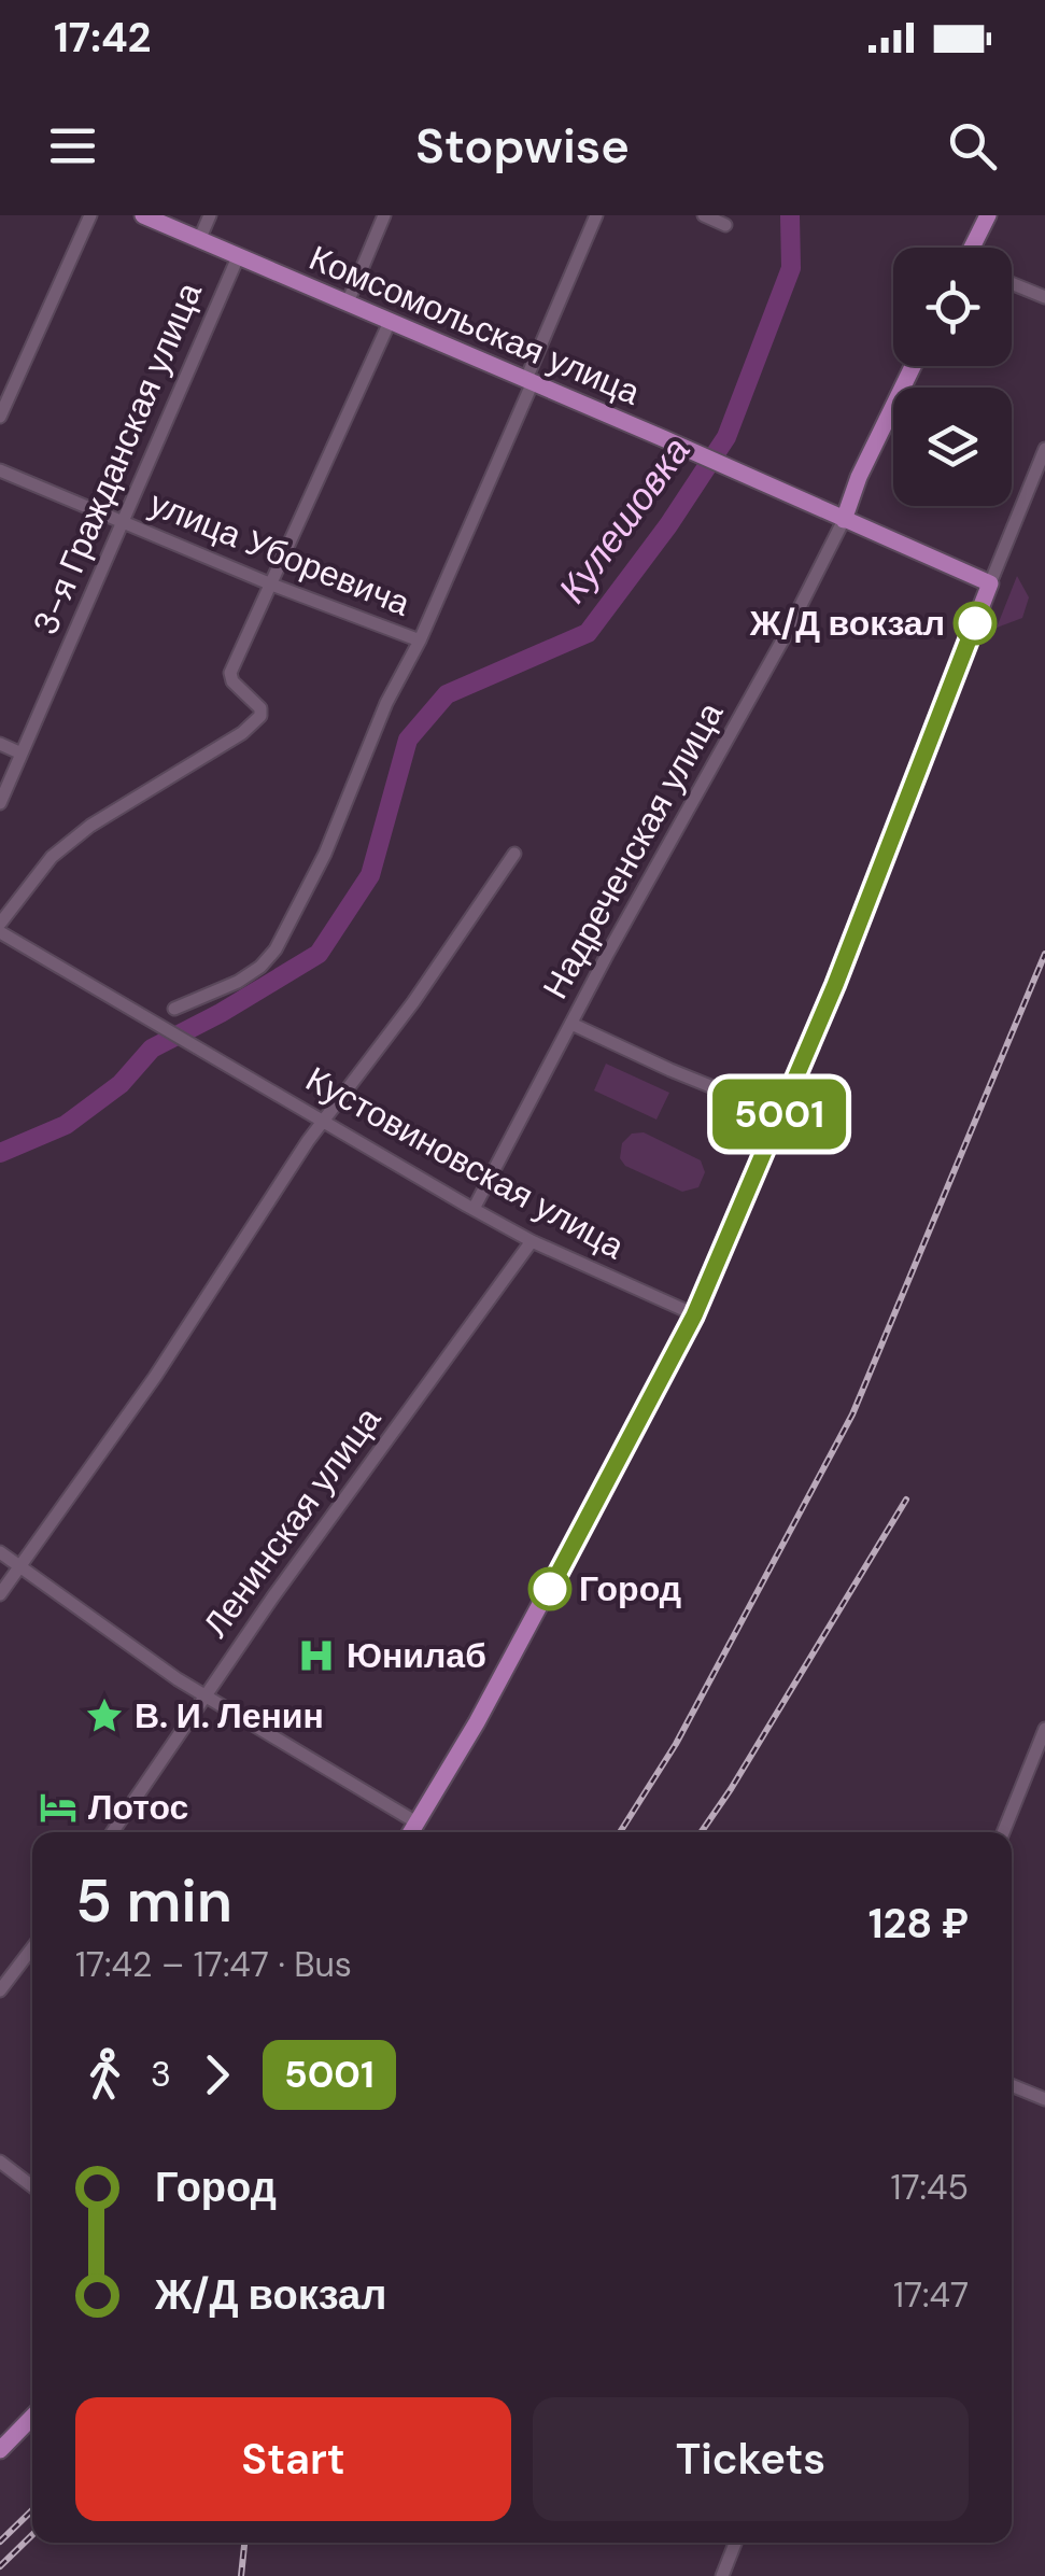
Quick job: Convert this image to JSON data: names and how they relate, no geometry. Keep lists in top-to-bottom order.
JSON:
{
  "streets": {
    "main road": ["Комсомольская улица"],
    "street": [
      "3-я Гражданская улица",
      "улица Уборевича",
      "Надреченская улица",
      "Кустовиновская улица",
      "Ленинская улица"
    ]
  },
  "crossings": [
    ["Комсомольская улица", "3-я Гражданская улица"],
    ["Комсомольская улица", "Надреченская улица"],
    ["3-я Гражданская улица", "улица Уборевича"],
    ["Надреченская улица", "Кустовиновская улица"],
    ["Кустовиновская улица", "Ленинская улица"]
  ],
  "water": ["Кулешовка"],
  "places": {
    "other": ["Ж/Д вокзал", "Город"],
    "hospital": ["Юнилаб"],
    "place": ["В. И. Ленин"],
    "hotel": ["Лотос"]
  },
  "lines": ["bus line 5001"],
  "page": {
    "status": "17:42",
    "header": "Stopwise",
    "on_map": "5001",
    "heading": ["5 min", "17:42 – 17:47 · Bus", "128 ₽"],
    "legs": ["3", "5001"],
    "list": [
      {
        "name": "Город",
        "value": "17:45"
      },
      {
        "name": "Ж/Д вокзал",
        "value": "17:47"
      }
    ],
    "buttons": ["Start", "Tickets"]
  }
}
